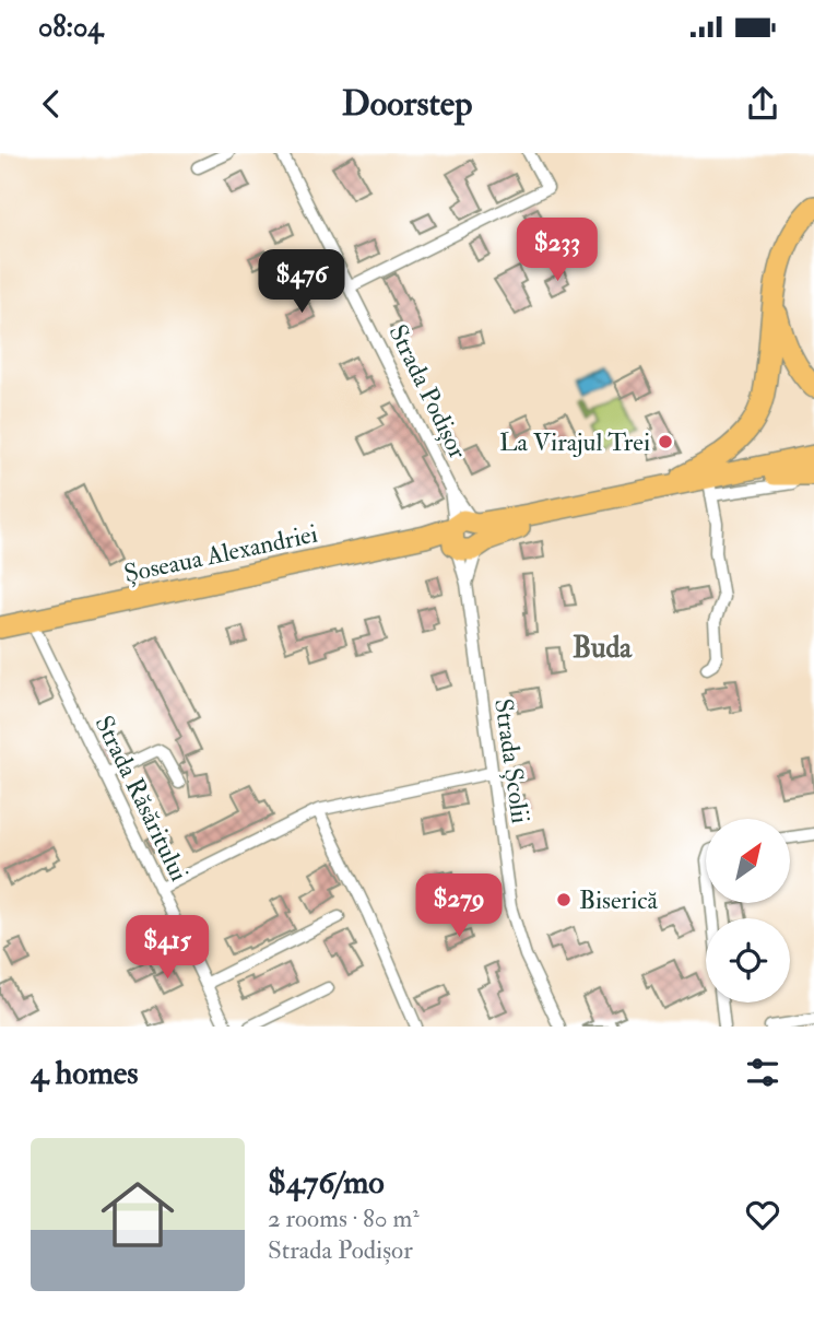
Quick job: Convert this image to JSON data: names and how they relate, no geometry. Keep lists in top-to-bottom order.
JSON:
{
  "streets": {
    "highway": ["Șoseaua Alexandriei"],
    "street": ["Strada Podișor", "Strada Școlii", "Strada Răsăritului"]
  },
  "crossings": [
    ["Strada Podișor", "Șoseaua Alexandriei"],
    ["Strada Podișor", "Strada Școlii"],
    ["Șoseaua Alexandriei", "Strada Școlii"],
    ["Șoseaua Alexandriei", "Strada Răsăritului"]
  ],
  "districts": ["Buda"],
  "places": ["La Virajul Trei", "Biserică"],
  "north": "top right",
  "page": {
    "status": "08:04",
    "header": "Doorstep",
    "price": [
      "$233",
      "$476",
      "$279",
      "$415"
    ],
    "heading": "4 homes",
    "list": [
      {
        "name": "$476/mo",
        "note": "2 rooms · 80 m² · Strada Podișor"
      }
    ]
  }
}
